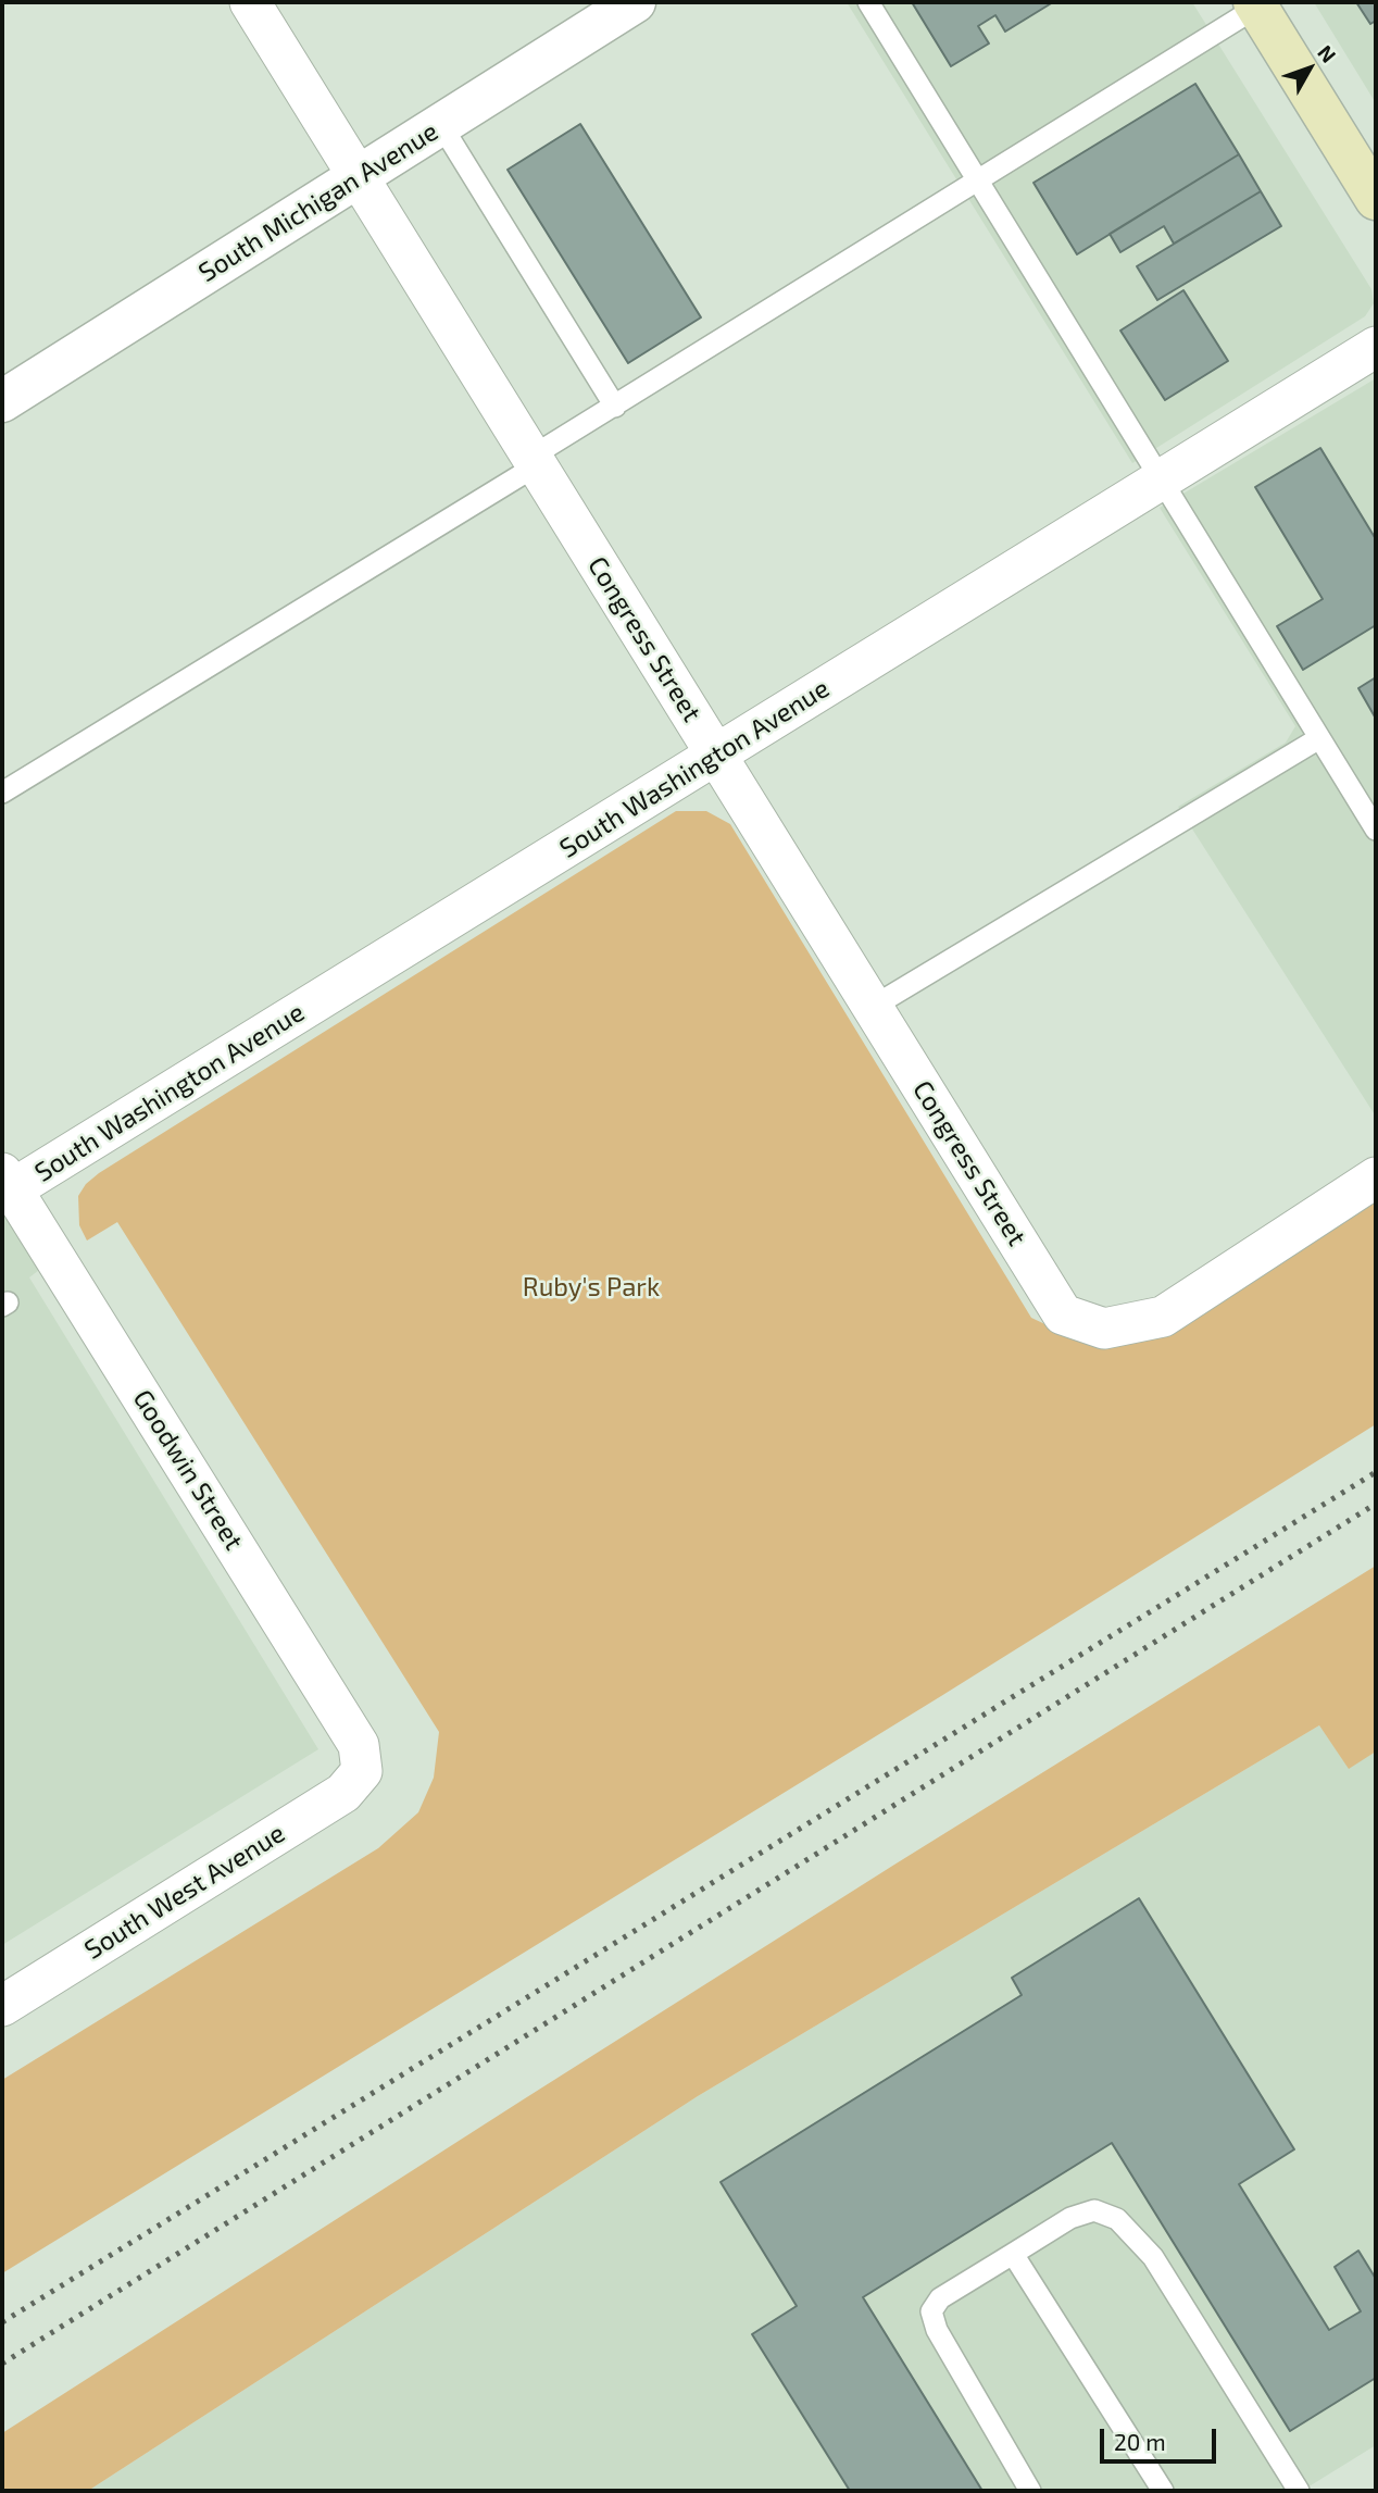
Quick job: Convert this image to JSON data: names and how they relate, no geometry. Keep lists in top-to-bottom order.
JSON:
{
  "streets": {
    "street": [
      "South Michigan Avenue",
      "Congress Street",
      "South Washington Avenue",
      "Goodwin Street",
      "South West Avenue"
    ]
  },
  "crossings": [
    ["South Michigan Avenue", "Congress Street"],
    ["Congress Street", "South Washington Avenue"],
    ["South Washington Avenue", "Goodwin Street"],
    ["Goodwin Street", "South West Avenue"]
  ],
  "parks": ["Ruby's Park"],
  "scale_bar": "20 m",
  "north": "top right"
}
